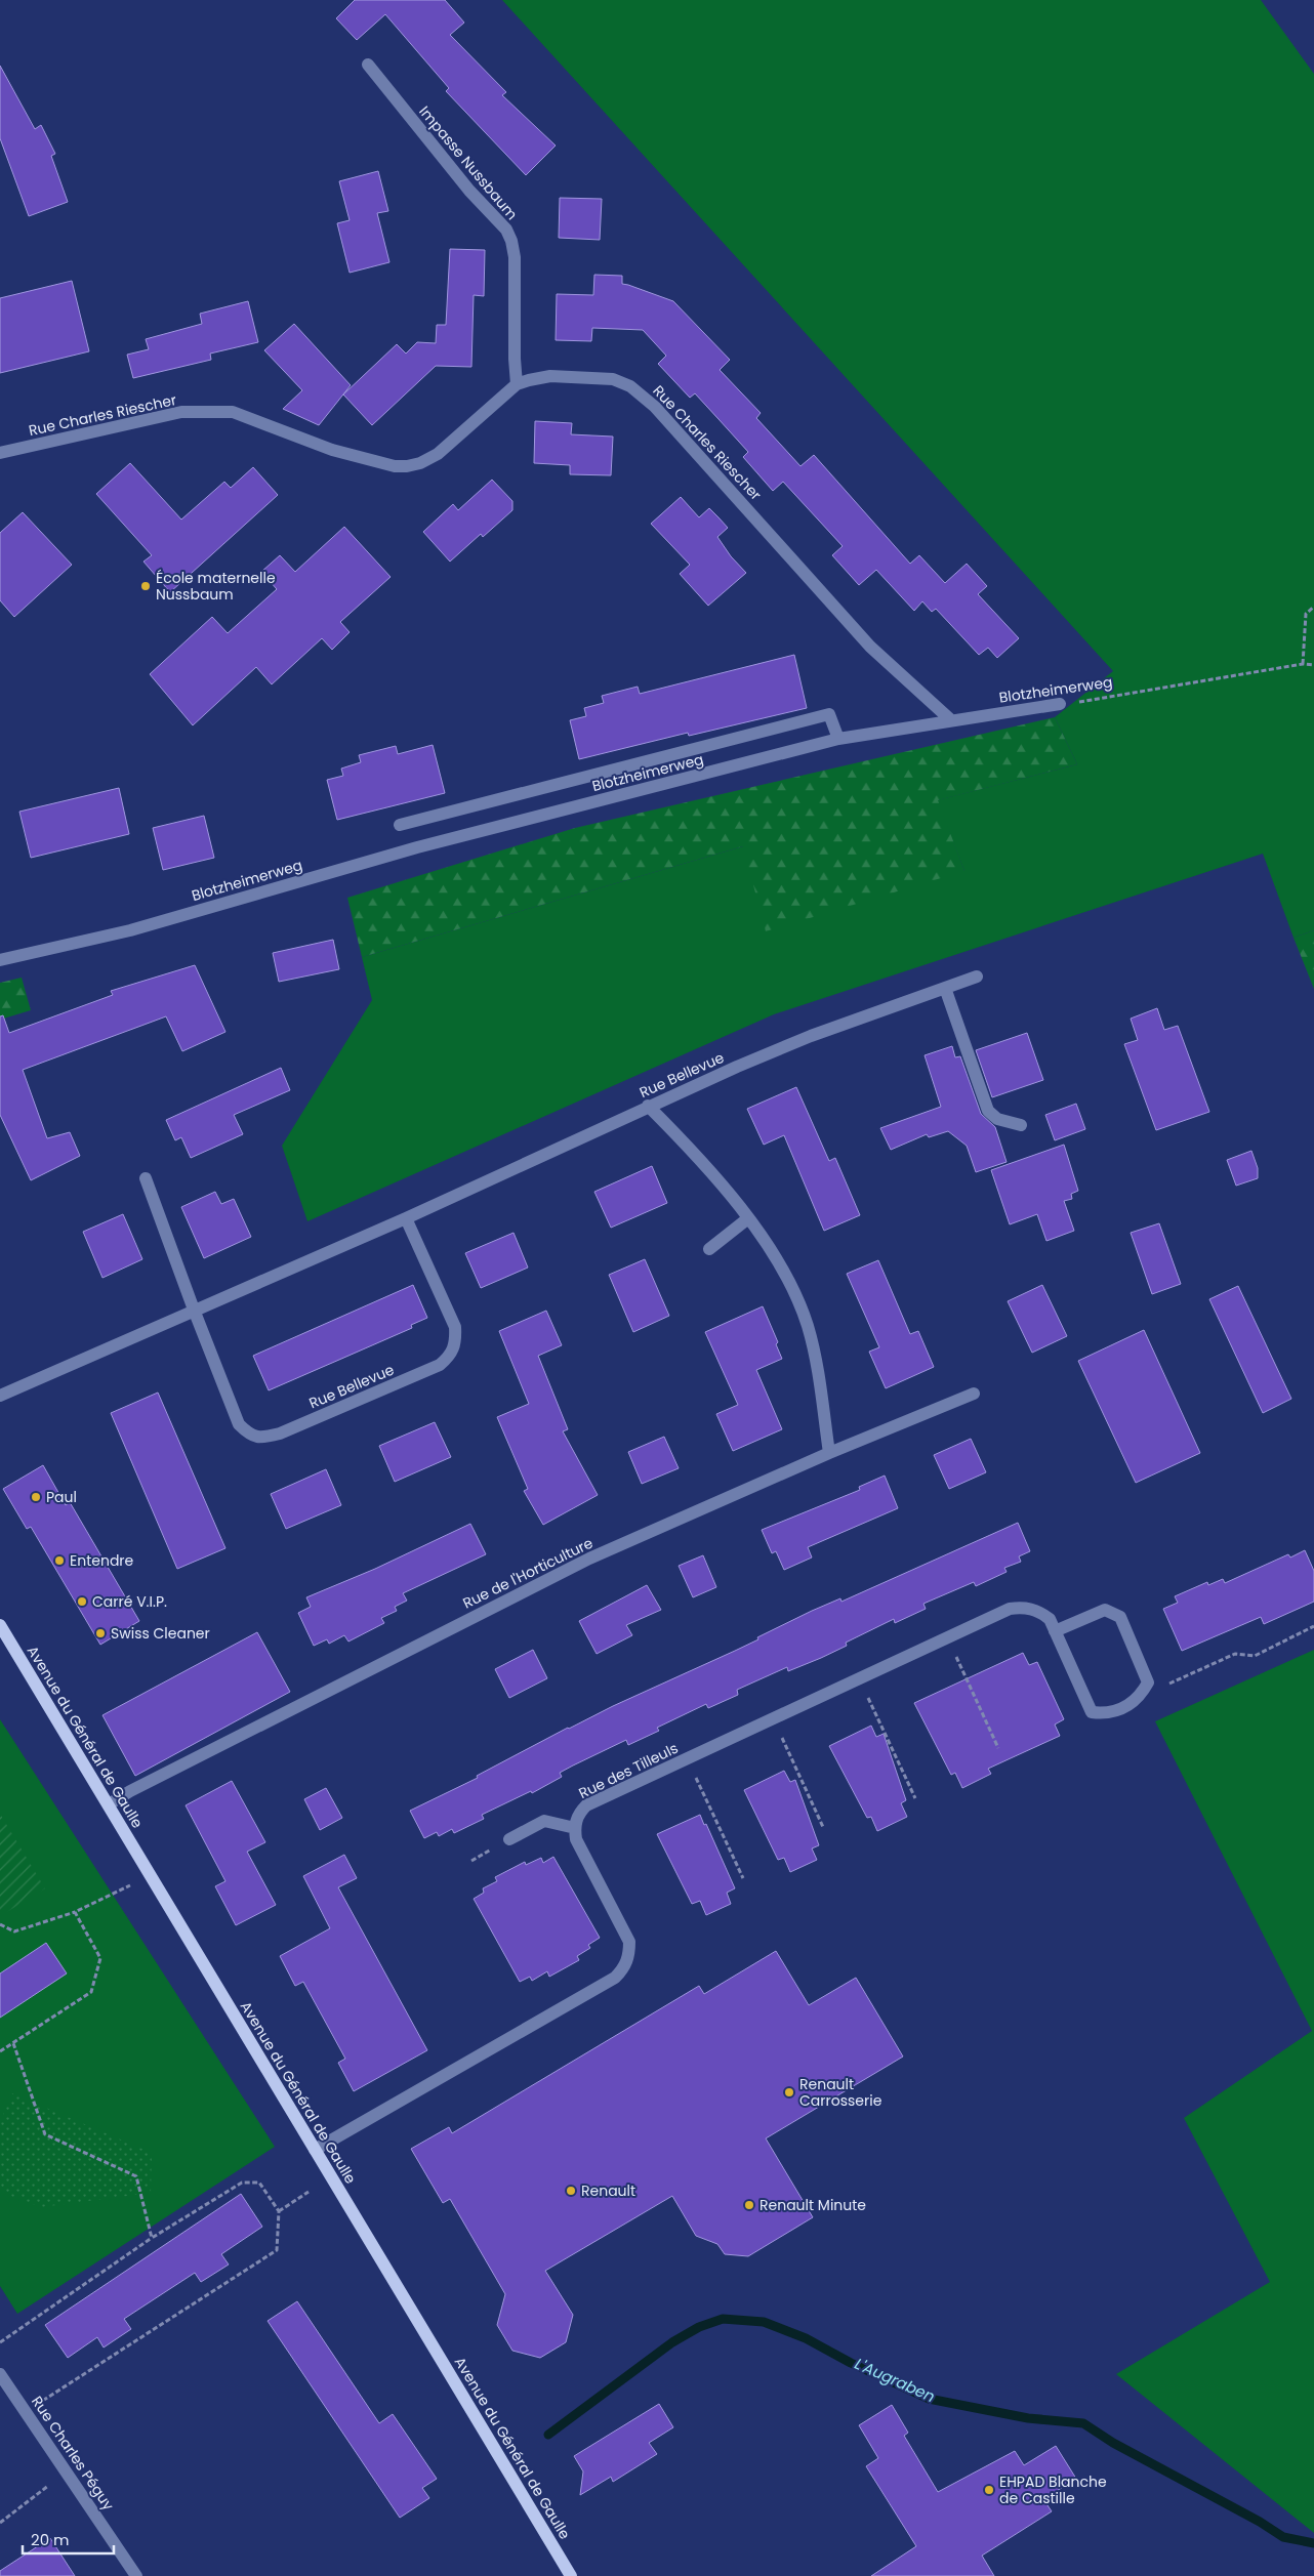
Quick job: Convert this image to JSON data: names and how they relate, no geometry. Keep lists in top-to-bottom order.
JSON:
{
  "streets": {
    "main road": ["Avenue du Général de Gaulle"],
    "street": [
      "Impasse Nussbaum",
      "Rue Charles Riescher",
      "Blotzheimerweg",
      "Rue Bellevue",
      "Rue de l'Horticulture",
      "Rue des Tilleuls",
      "Rue Charles Péguy"
    ]
  },
  "crossings": [
    ["Impasse Nussbaum", "Rue Charles Riescher"],
    ["Rue Charles Riescher", "Blotzheimerweg"],
    ["Rue de l'Horticulture", "Avenue du Général de Gaulle"]
  ],
  "water": ["L'Augraben"],
  "places": [
    "École maternelle Nussbaum",
    "Paul",
    "Entendre",
    "Carré V.I.P.",
    "Swiss Cleaner",
    "Renault Carrosserie",
    "Renault",
    "Renault Minute",
    "EHPAD Blanche de Castille"
  ],
  "scale_bar": "20 m"
}
